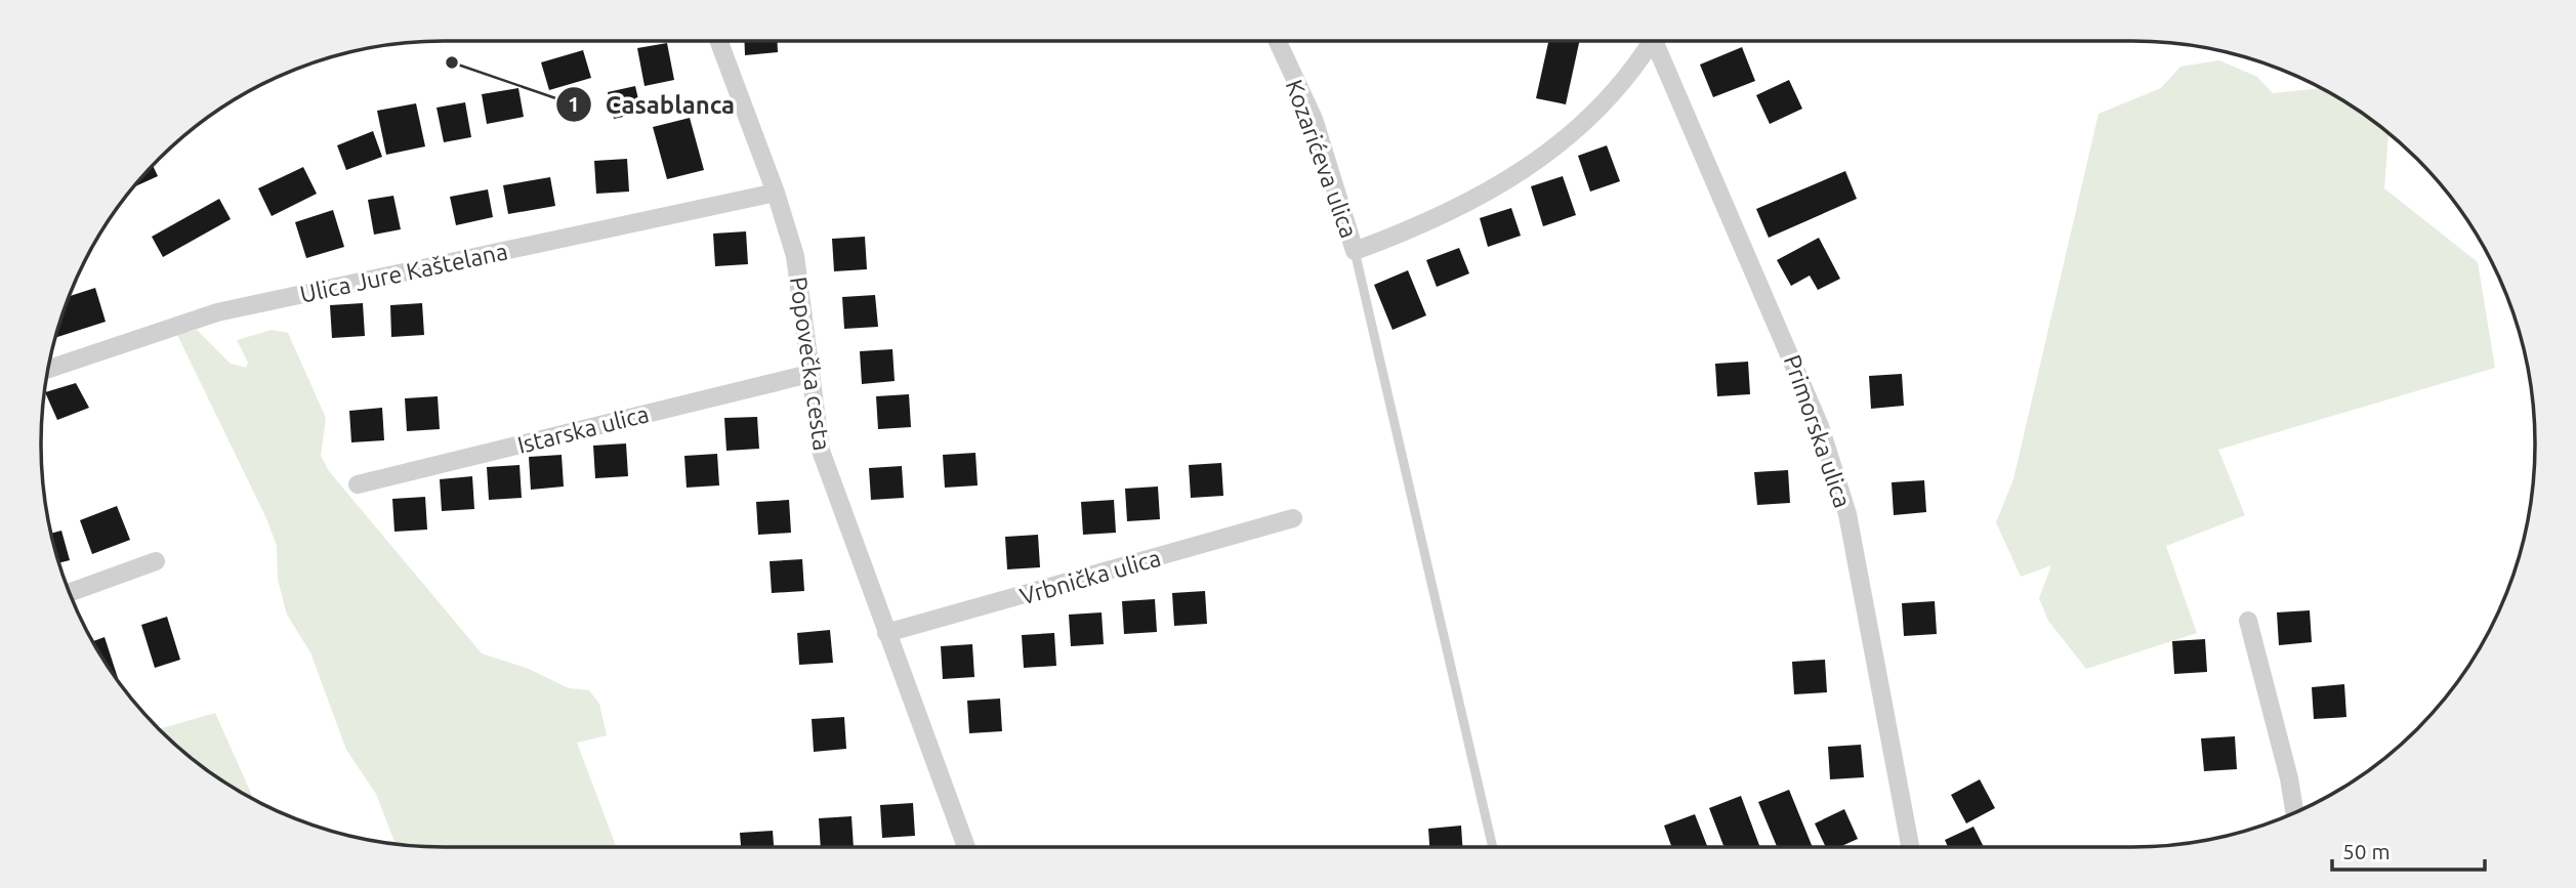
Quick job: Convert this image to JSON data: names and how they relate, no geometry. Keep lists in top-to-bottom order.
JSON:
{
  "streets": {
    "street": [
      "Kozarićeva ulica",
      "Ulica Jure Kaštelana",
      "Popovečka cesta",
      "Istarska ulica",
      "Primorska ulica",
      "Vrbnička ulica"
    ]
  },
  "crossings": [
    ["Ulica Jure Kaštelana", "Popovečka cesta"],
    ["Popovečka cesta", "Istarska ulica"],
    ["Popovečka cesta", "Vrbnička ulica"]
  ],
  "places": ["Casablanca"],
  "scale_bar": "50 m"
}
